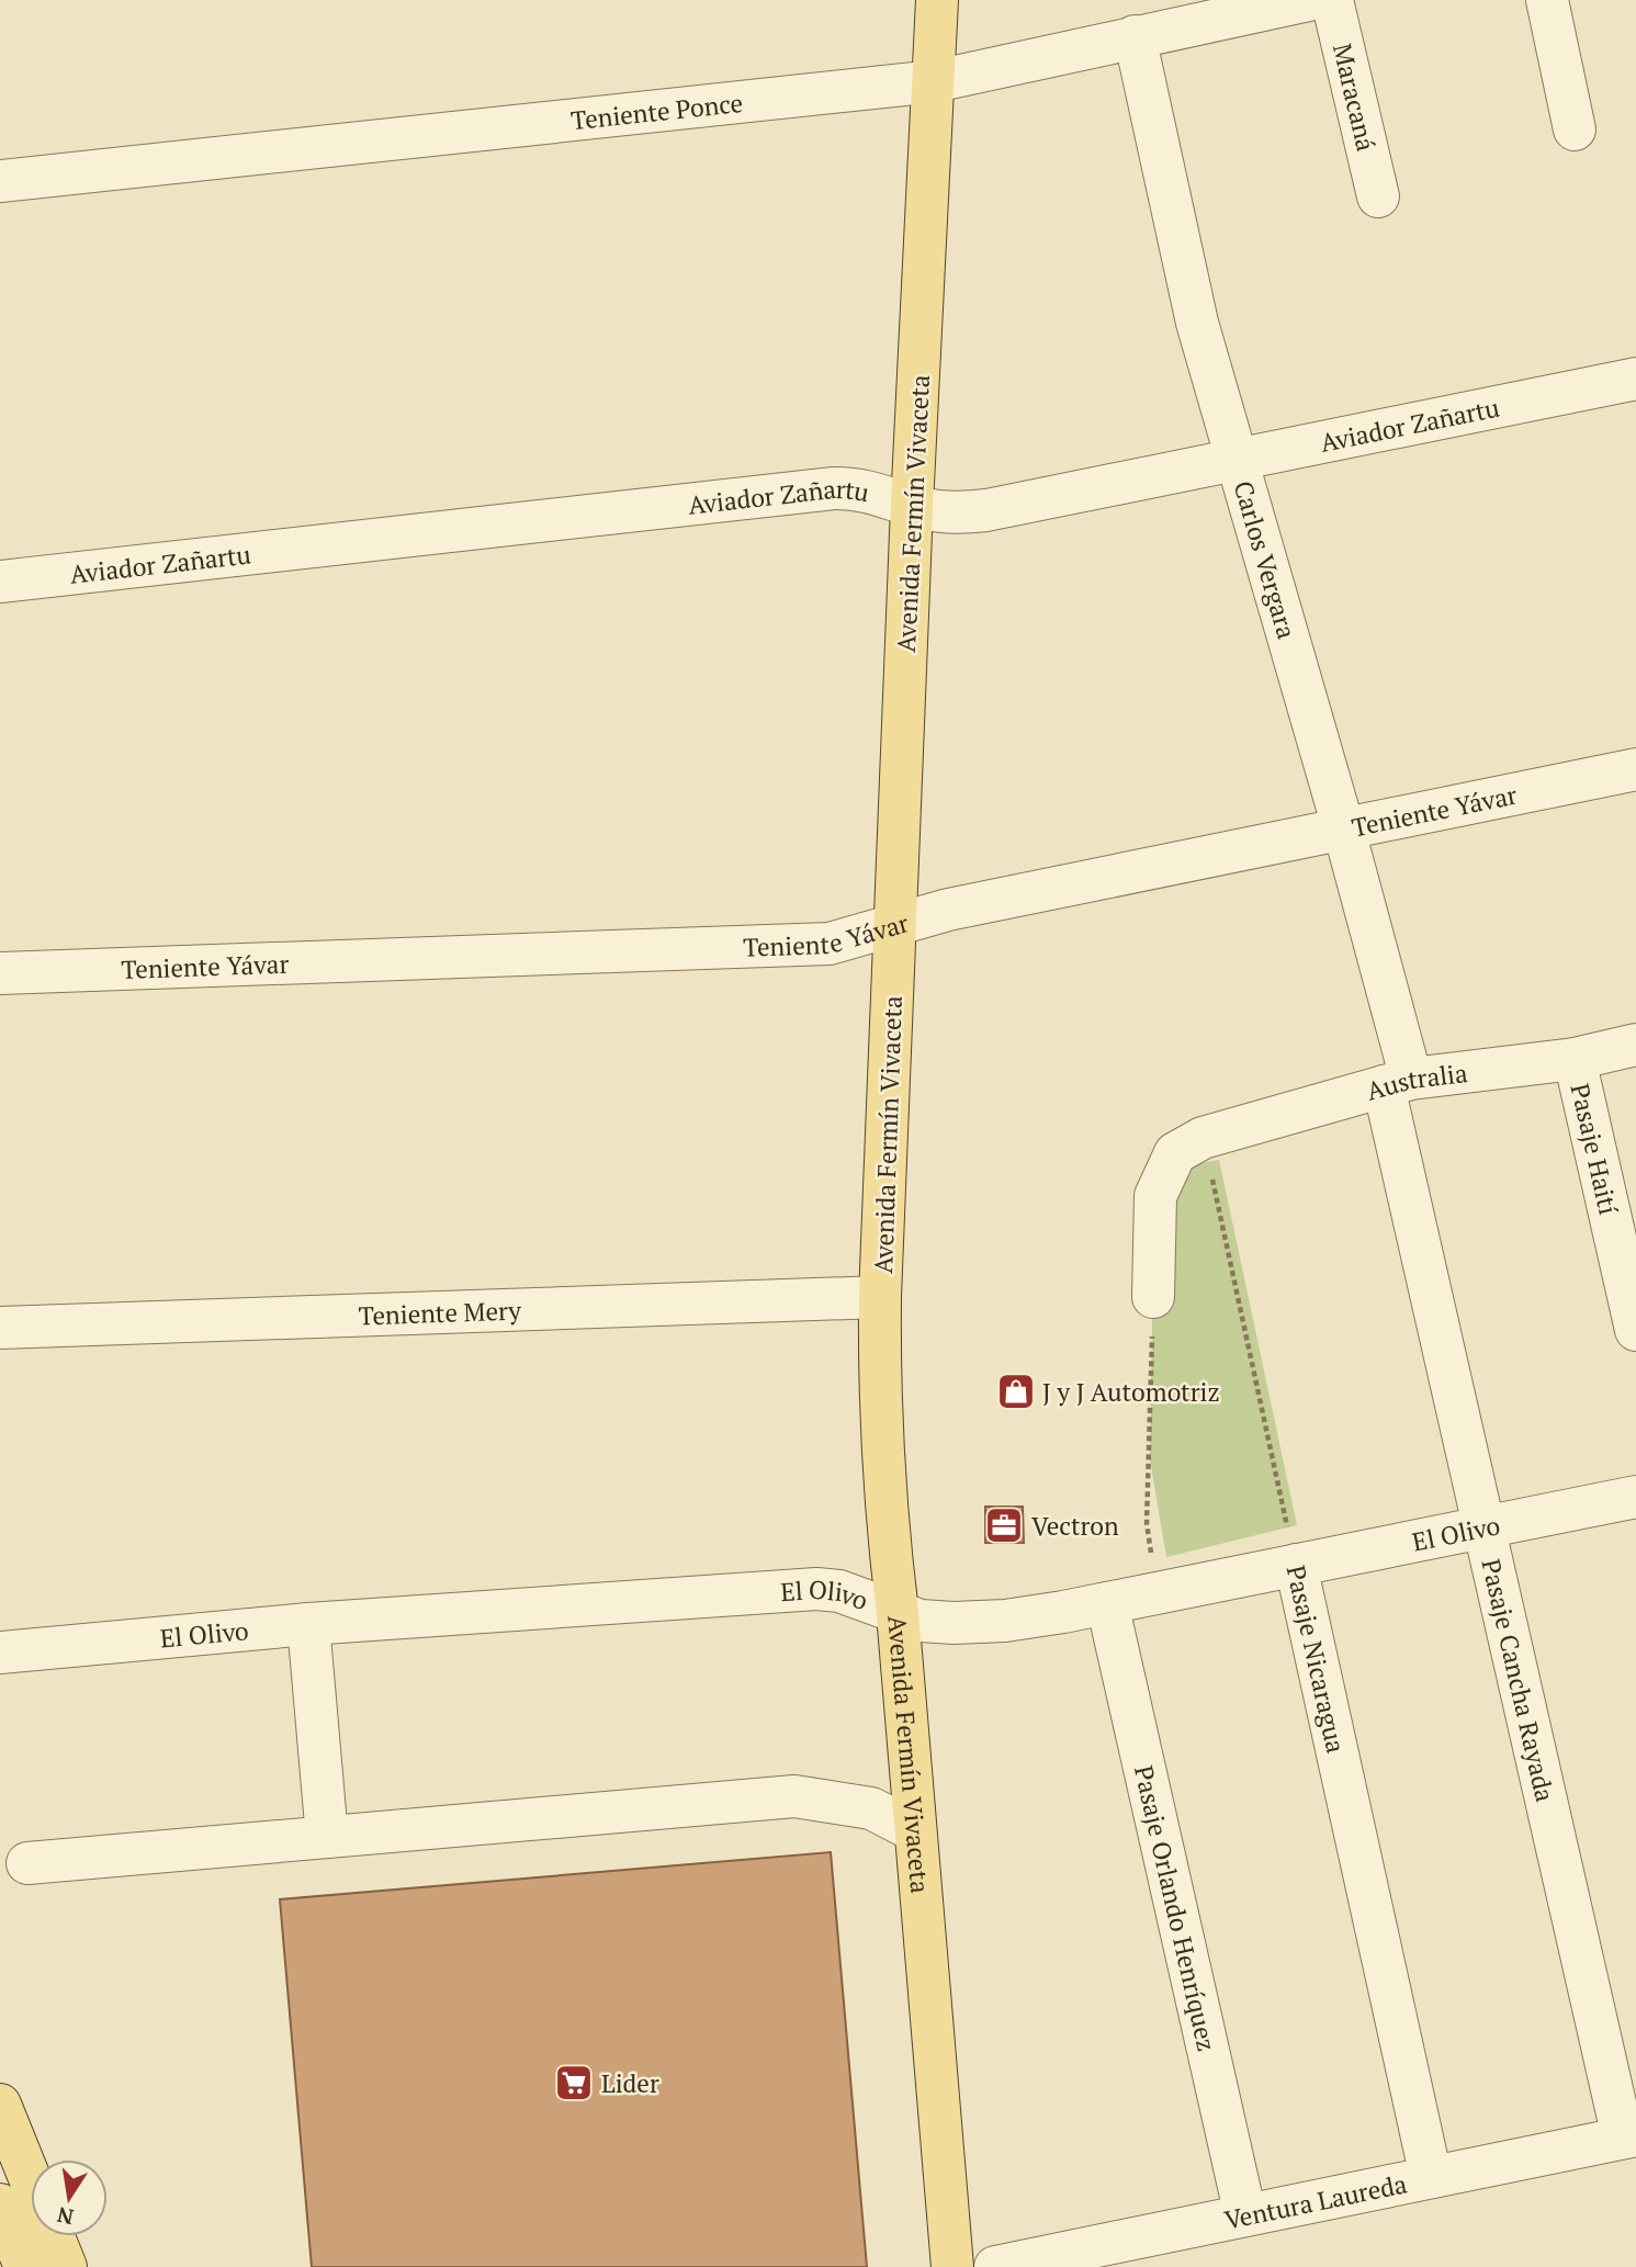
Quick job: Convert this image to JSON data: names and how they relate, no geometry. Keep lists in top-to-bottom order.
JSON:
{
  "streets": {
    "main road": ["Avenida Fermín Vivaceta"],
    "street": [
      "Maracaná",
      "Teniente Ponce",
      "Aviador Zañartu",
      "Carlos Vergara",
      "Teniente Yávar",
      "Australia",
      "Pasaje Haití",
      "Teniente Mery",
      "El Olivo",
      "Pasaje Nicaragua",
      "Pasaje Cancha Rayada",
      "Pasaje Orlando Henríquez",
      "Ventura Laureda"
    ]
  },
  "crossings": [
    ["Teniente Ponce", "Avenida Fermín Vivaceta"],
    ["Teniente Ponce", "Carlos Vergara"],
    ["Aviador Zañartu", "Avenida Fermín Vivaceta"],
    ["Aviador Zañartu", "Carlos Vergara"],
    ["Avenida Fermín Vivaceta", "Teniente Yávar"],
    ["Avenida Fermín Vivaceta", "Teniente Mery"],
    ["Avenida Fermín Vivaceta", "El Olivo"],
    ["Carlos Vergara", "Teniente Yávar"],
    ["Carlos Vergara", "Australia"],
    ["Carlos Vergara", "Pasaje Cancha Rayada"],
    ["Australia", "Pasaje Haití"],
    ["Australia", "Pasaje Nicaragua"],
    ["Australia", "Pasaje Cancha Rayada"],
    ["El Olivo", "Pasaje Nicaragua"],
    ["El Olivo", "Pasaje Cancha Rayada"],
    ["El Olivo", "Pasaje Orlando Henríquez"],
    ["Pasaje Nicaragua", "Ventura Laureda"],
    ["Pasaje Cancha Rayada", "Ventura Laureda"],
    ["Pasaje Orlando Henríquez", "Ventura Laureda"]
  ],
  "places": {
    "shop": ["J y J Automotriz"],
    "office": ["Vectron"],
    "supermarket": ["Lider"]
  },
  "north": "bottom"
}
